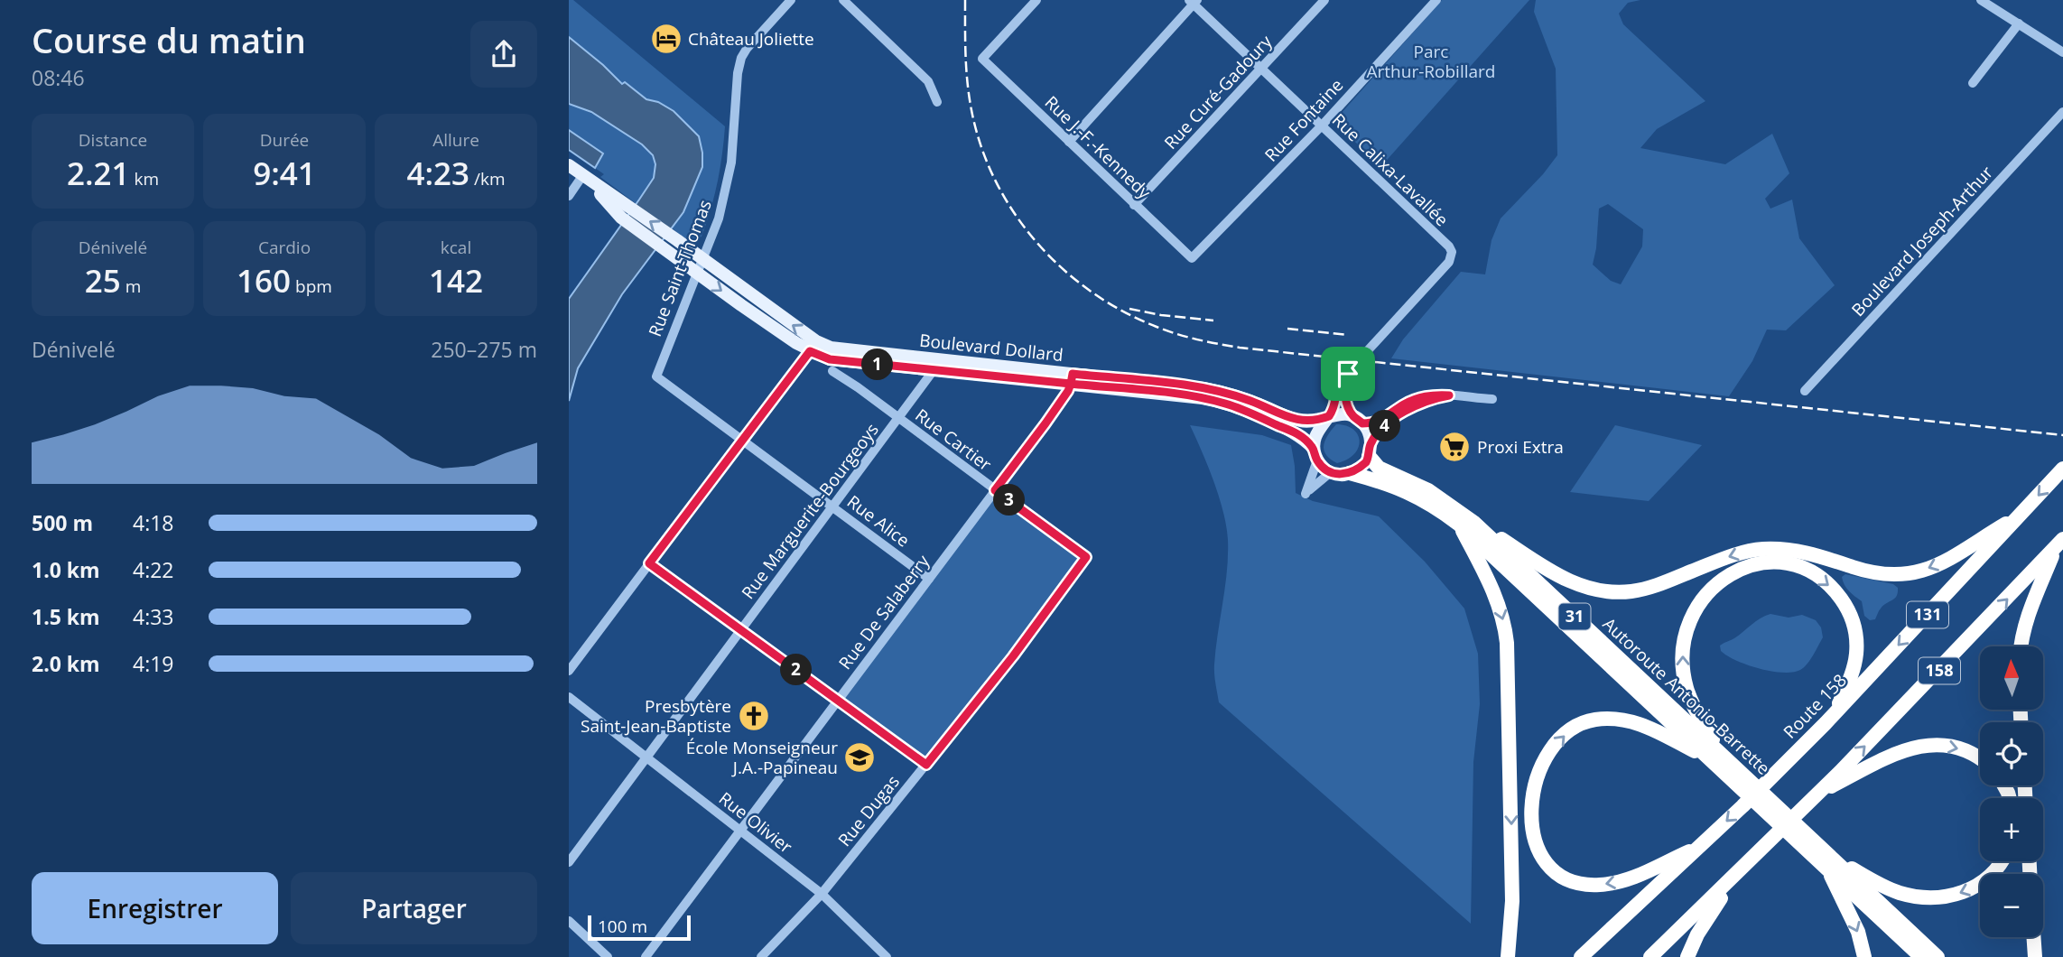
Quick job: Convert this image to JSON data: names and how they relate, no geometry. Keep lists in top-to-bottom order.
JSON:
{
  "streets": {
    "highway": [
      "131",
      "31",
      "158",
      "Autoroute Antonio-Barrette",
      "Route 158"
    ],
    "main road": ["Boulevard Dollard"],
    "street": [
      "Rue Curé-Gadoury",
      "Rue Fontaine",
      "Rue J.-F.-Kennedy",
      "Rue Calixa-Lavallée",
      "Boulevard Joseph-Arthur",
      "Rue Saint-Thomas",
      "Rue Cartier",
      "Rue Marguerite-Bourgeoys",
      "Rue Alice",
      "Rue De Salaberry",
      "Rue Dugas",
      "Rue Olivier"
    ]
  },
  "crossings": [
    ["Rue Curé-Gadoury", "Rue J.-F.-Kennedy"],
    ["Rue Curé-Gadoury", "Rue Calixa-Lavallée"],
    ["Rue Fontaine", "Rue J.-F.-Kennedy"],
    ["Rue Fontaine", "Rue Calixa-Lavallée"],
    ["Rue Calixa-Lavallée", "Boulevard Dollard"],
    ["Rue Calixa-Lavallée", "Autoroute Antonio-Barrette"],
    ["Rue Saint-Thomas", "Boulevard Dollard"],
    ["Rue Saint-Thomas", "Rue Alice"],
    ["Boulevard Dollard", "Rue Marguerite-Bourgeoys"],
    ["Boulevard Dollard", "Rue De Salaberry"],
    ["Boulevard Dollard", "Autoroute Antonio-Barrette"],
    ["Rue Cartier", "Rue Marguerite-Bourgeoys"],
    ["Rue Cartier", "Rue De Salaberry"],
    ["Rue Cartier", "Rue Dugas"],
    ["Rue Marguerite-Bourgeoys", "Rue Alice"],
    ["Rue Marguerite-Bourgeoys", "Rue Olivier"],
    ["Rue Alice", "Rue De Salaberry"],
    ["Rue De Salaberry", "Rue Olivier"],
    ["Rue Dugas", "Rue Olivier"]
  ],
  "parks": ["Parc Arthur-Robillard"],
  "places": {
    "hotel": ["Château Joliette"],
    "supermarket": ["Proxi Extra"],
    "church": ["Presbytère Saint-Jean-Baptiste"],
    "school or university": ["École Monseigneur J.A.-Papineau"]
  },
  "scale_bar": "100 m",
  "north": "top",
  "page": {
    "heading": ["Course du matin", "08:46"],
    "stats": [
      ["Distance", "2.21 km"],
      ["Durée", "9:41"],
      ["Allure", "4:23 /km"],
      ["Dénivelé", "25 m"],
      ["Cardio", "160 bpm"],
      ["kcal", "142"]
    ],
    "chart": ["Dénivelé", "250–275 m"],
    "pins": [
      "1",
      "4",
      "3",
      "2"
    ],
    "list": [
      {
        "name": "500 m",
        "note": "4:18"
      },
      {
        "name": "1.0 km",
        "note": "4:22"
      },
      {
        "name": "1.5 km",
        "note": "4:33"
      },
      {
        "name": "2.0 km",
        "note": "4:19"
      }
    ],
    "map_buttons": ["+", "−"],
    "buttons": ["Enregistrer", "Partager"],
    "scale": "100 m"
  }
}
